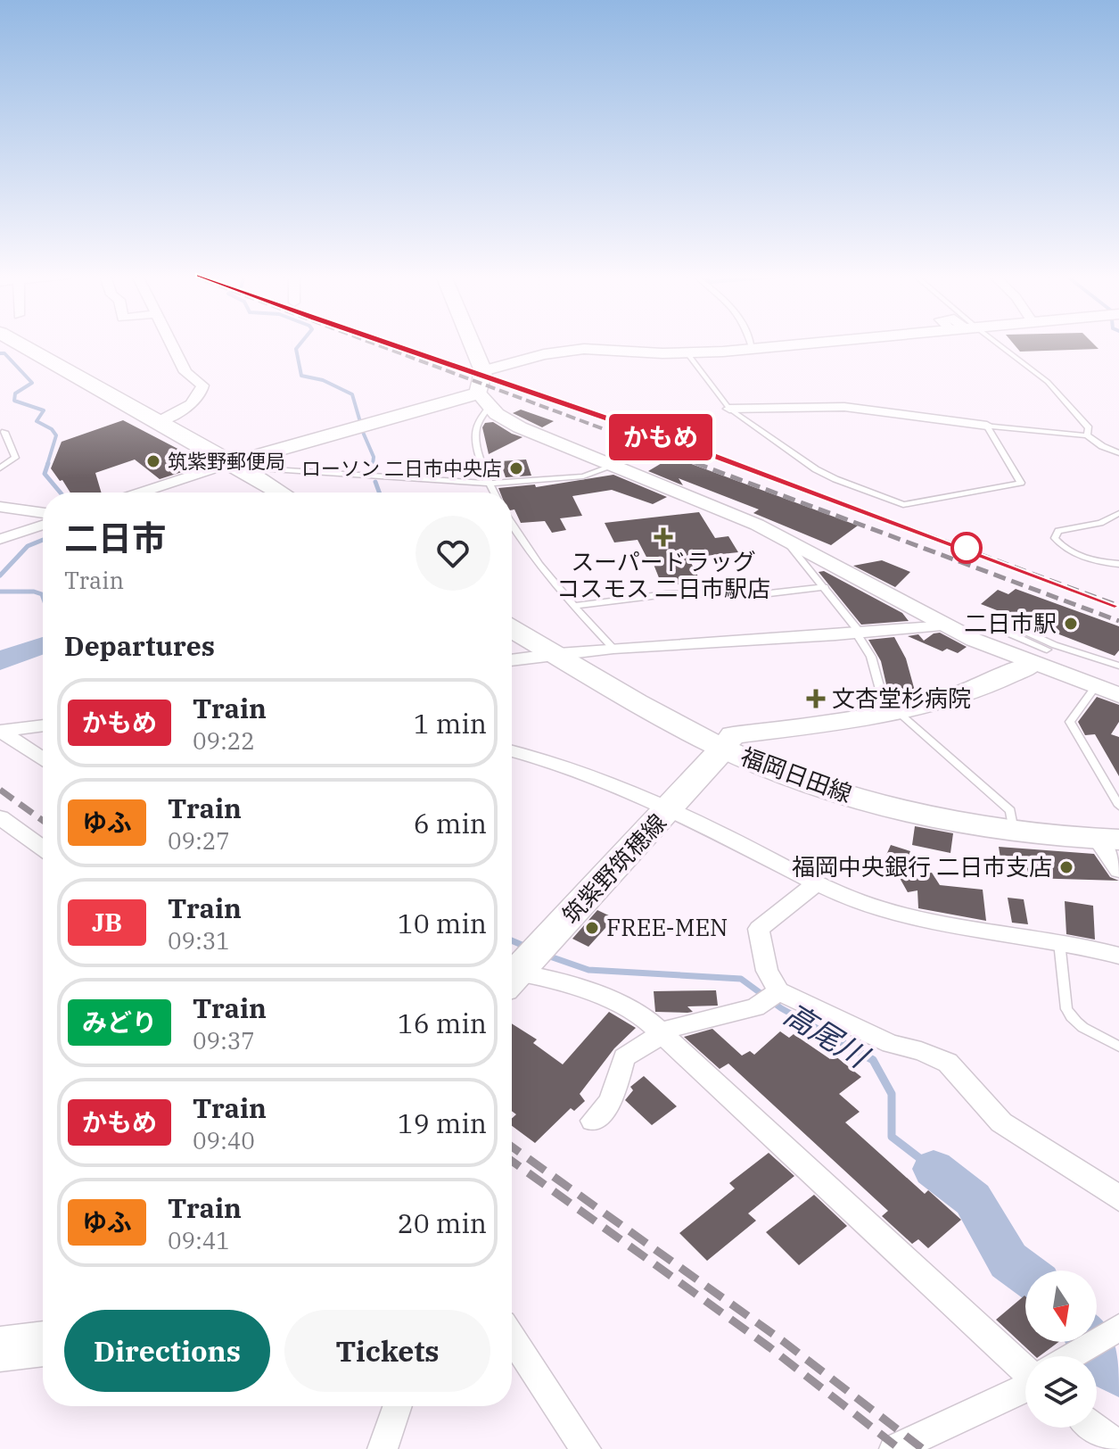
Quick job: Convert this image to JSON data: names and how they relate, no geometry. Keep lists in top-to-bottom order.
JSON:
{
  "streets": {
    "main road": ["福岡日田線", "筑紫野筑穂線"]
  },
  "crossings": [
    ["福岡日田線", "筑紫野筑穂線"]
  ],
  "water": ["高尾川"],
  "places": {
    "other": [
      "筑紫野郵便局",
      "ローソン 二日市中央店",
      "二日市駅",
      "福岡中央銀行 二日市支店",
      "FREE-MEN"
    ],
    "health": ["スーパードラッグ コスモス 二日市駅店", "文杏堂杉病院"]
  },
  "north": "bottom",
  "page": {
    "on_map": "かもめ",
    "heading": [
      ["二日市", "Train"],
      "Departures"
    ],
    "list": [
      {
        "mark": "かもめ",
        "name": "Train",
        "note": "09:22",
        "value": "1 min"
      },
      {
        "mark": "ゆふ",
        "name": "Train",
        "note": "09:27",
        "value": "6 min"
      },
      {
        "mark": "JB",
        "name": "Train",
        "note": "09:31",
        "value": "10 min"
      },
      {
        "mark": "みどり",
        "name": "Train",
        "note": "09:37",
        "value": "16 min"
      },
      {
        "mark": "かもめ",
        "name": "Train",
        "note": "09:40",
        "value": "19 min"
      },
      {
        "mark": "ゆふ",
        "name": "Train",
        "note": "09:41",
        "value": "20 min"
      }
    ],
    "buttons": ["Directions", "Tickets"]
  }
}
